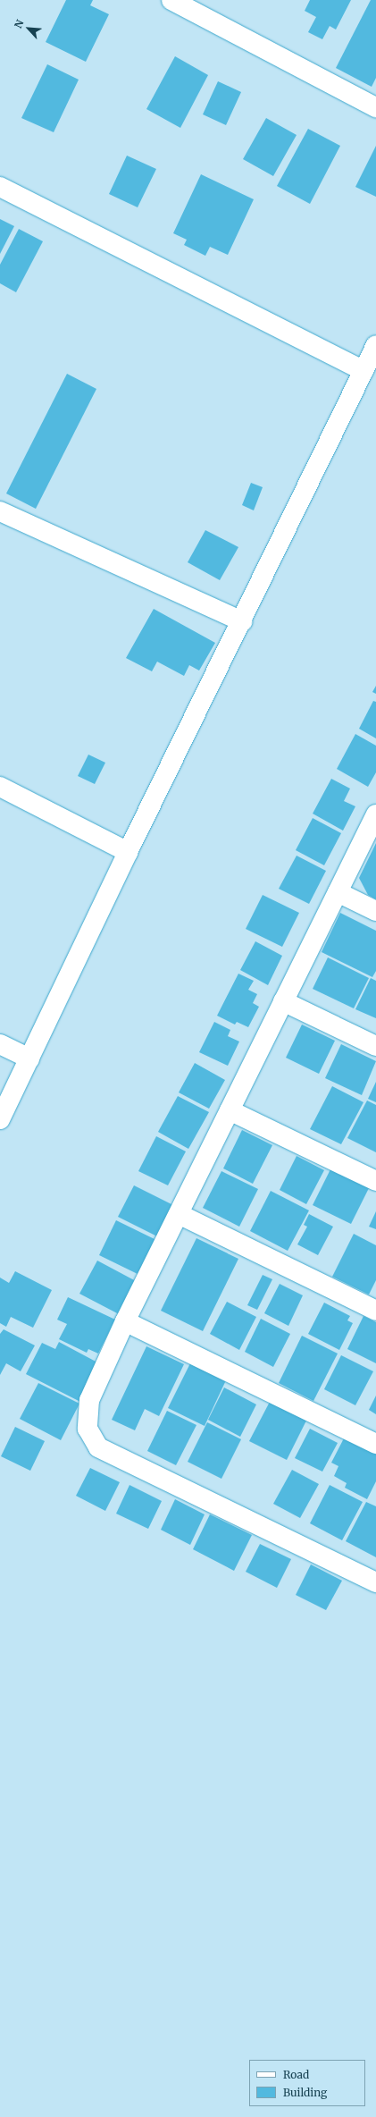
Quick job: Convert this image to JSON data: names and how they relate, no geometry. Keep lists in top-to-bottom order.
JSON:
{
  "legend": ["Road", "Building"],
  "north": "top left"
}
